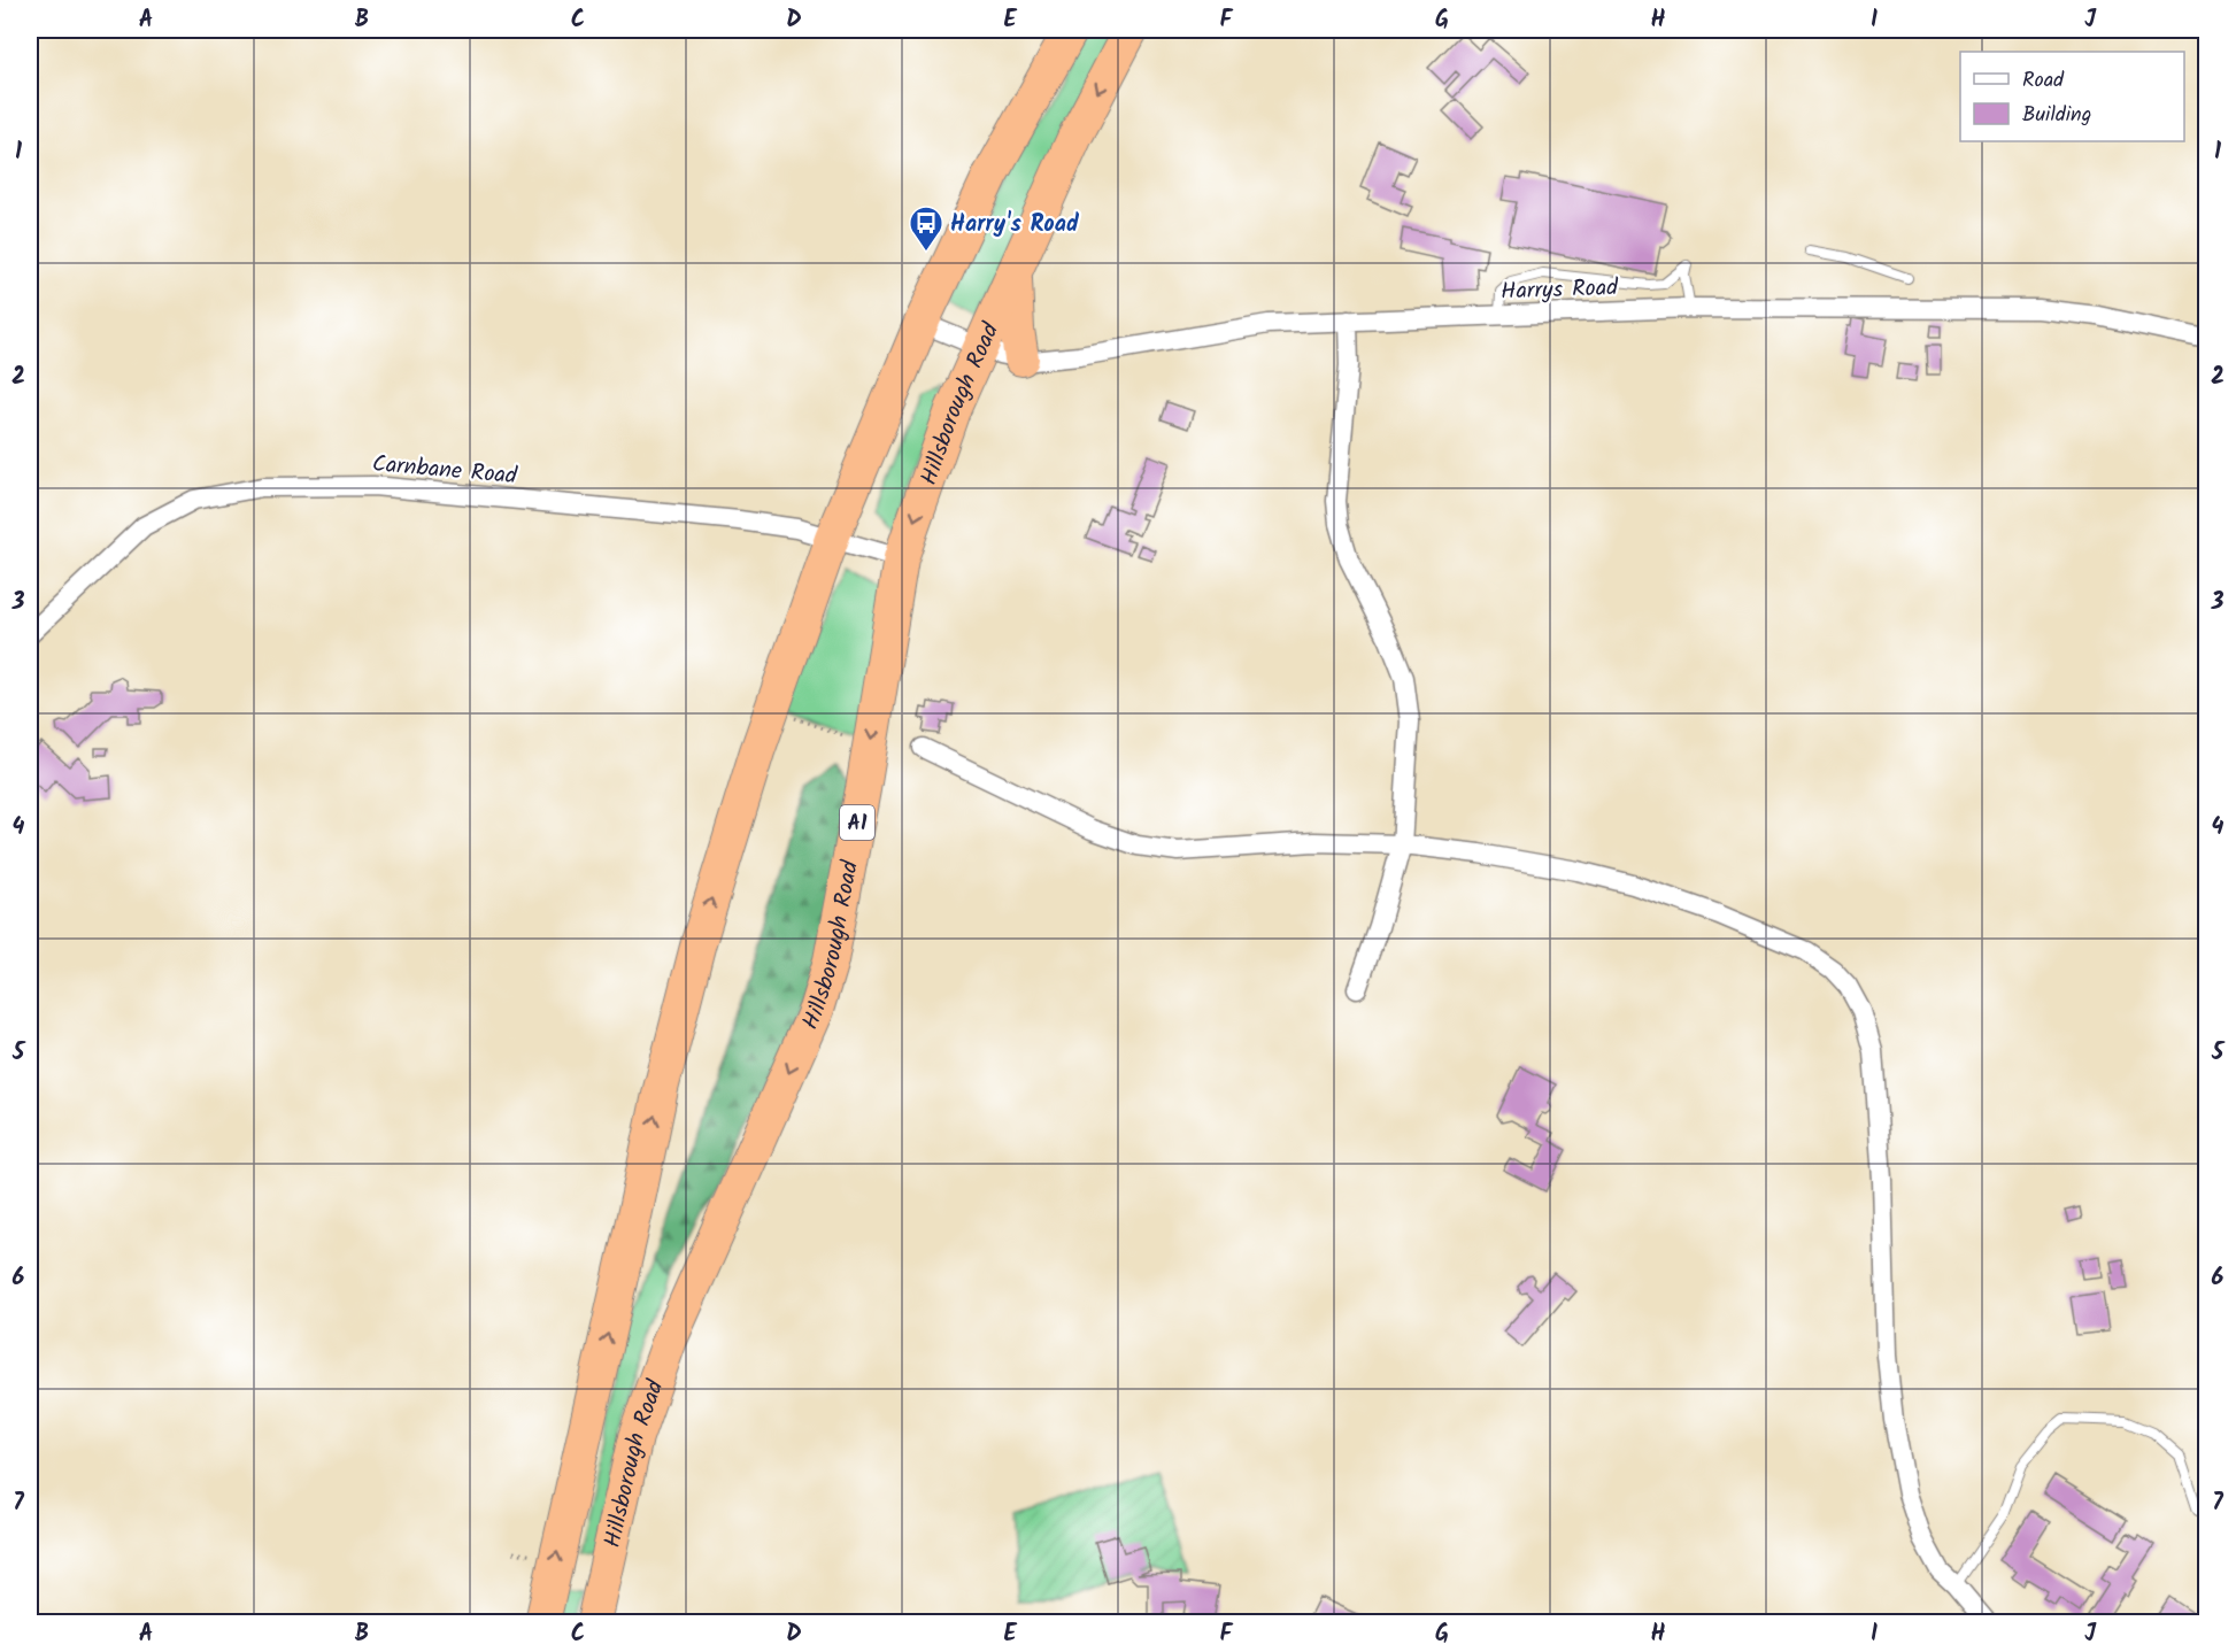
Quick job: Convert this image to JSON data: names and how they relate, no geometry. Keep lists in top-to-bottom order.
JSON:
{
  "streets": {
    "highway": ["Hillsborough Road", "A1"],
    "street": ["Harrys Road", "Carnbane Road"]
  },
  "crossings": [
    ["Harrys Road", "Hillsborough Road"],
    ["Hillsborough Road", "Carnbane Road"]
  ],
  "places": {
    "bus stop": ["Harry's Road"]
  },
  "legend": ["Road", "Building"],
  "grid": {
    "columns": [
      "A",
      "B",
      "C",
      "D",
      "E",
      "F",
      "G",
      "H",
      "I",
      "J"
    ],
    "rows": [
      "1",
      "2",
      "3",
      "4",
      "5",
      "6",
      "7"
    ]
  }
}
